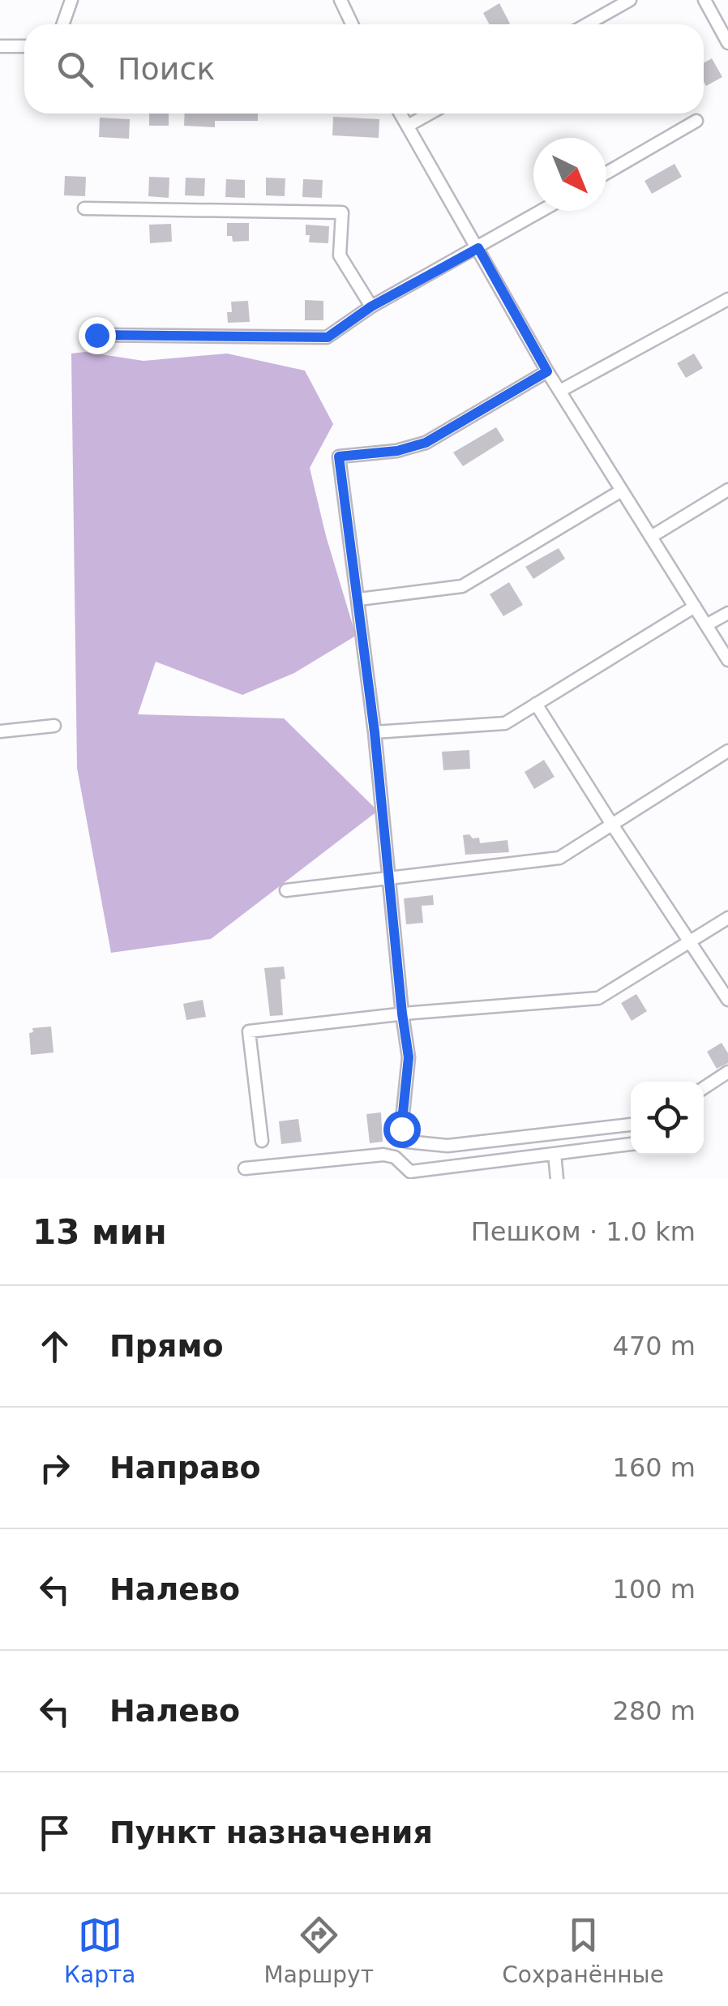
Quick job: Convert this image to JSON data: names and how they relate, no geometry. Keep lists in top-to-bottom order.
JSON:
{
  "north": "bottom right",
  "page": {
    "search": "Поиск",
    "heading": ["13 мин", "Пешком · 1.0 km"],
    "list": [
      ["Прямо", "470 m"],
      ["Направо", "160 m"],
      ["Налево", "100 m"],
      ["Налево", "280 m"],
      "Пункт назначения"
    ],
    "nav": ["Карта", "Маршрут", "Сохранённые"]
  }
}
